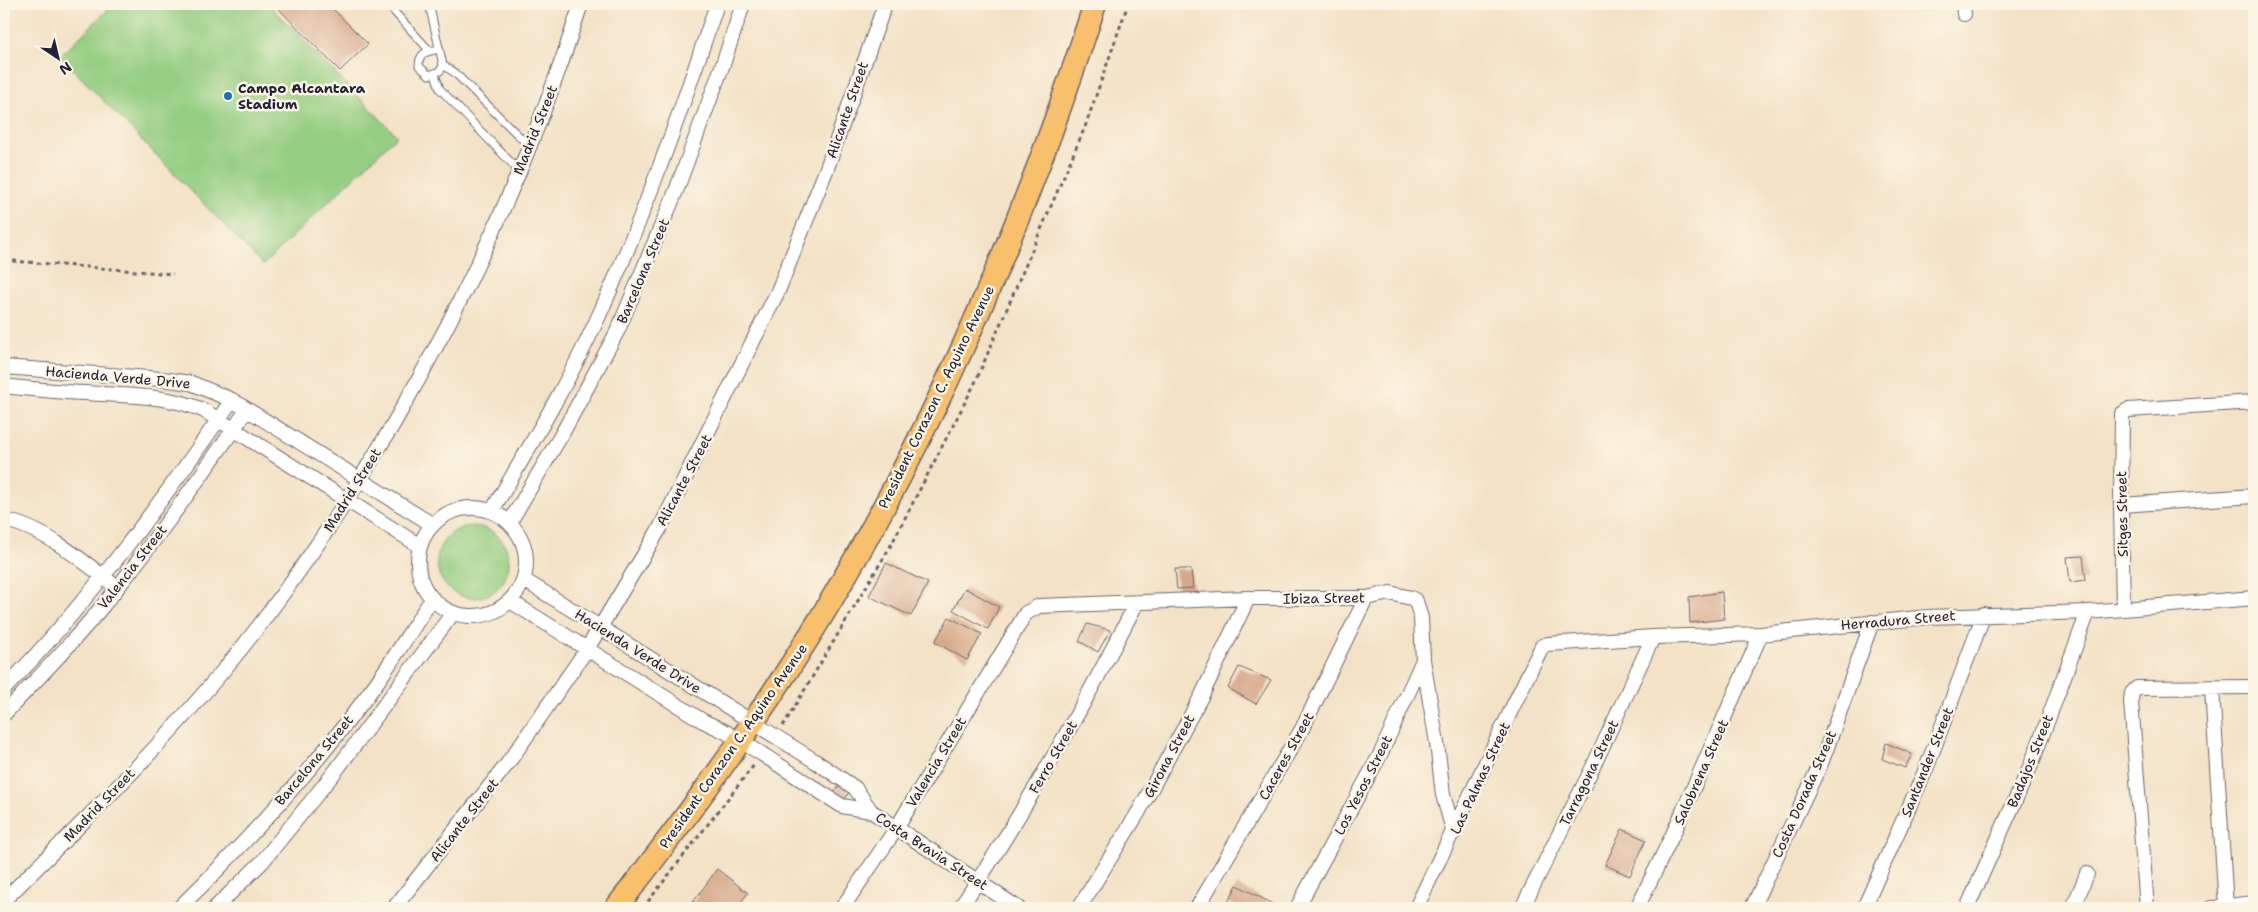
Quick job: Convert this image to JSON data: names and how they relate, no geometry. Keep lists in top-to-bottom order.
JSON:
{
  "streets": {
    "main road": ["President Corazon C. Aquino Avenue"],
    "street": [
      "Alicante Street",
      "Madrid Street",
      "Barcelona Street",
      "Hacienda Verde Drive",
      "Sitges Street",
      "Valencia Street",
      "Ibiza Street",
      "Herradura Street",
      "Girona Street",
      "Caceres Street",
      "Ferro Street",
      "Badajos Street",
      "Santander Street",
      "Salobrena Street",
      "Tarragona Street",
      "Las Palmas Street",
      "Los Yesos Street",
      "Costa Dorada Street",
      "Costa Bravia Street"
    ]
  },
  "crossings": [
    ["Alicante Street", "Hacienda Verde Drive"],
    ["Madrid Street", "Hacienda Verde Drive"],
    ["Barcelona Street", "Hacienda Verde Drive"],
    ["Hacienda Verde Drive", "President Corazon C. Aquino Avenue"],
    ["Hacienda Verde Drive", "Valencia Street"],
    ["Hacienda Verde Drive", "Costa Bravia Street"],
    ["President Corazon C. Aquino Avenue", "Costa Bravia Street"],
    ["Sitges Street", "Herradura Street"],
    ["Valencia Street", "Ibiza Street"],
    ["Valencia Street", "Costa Bravia Street"],
    ["Ibiza Street", "Girona Street"],
    ["Ibiza Street", "Caceres Street"],
    ["Ibiza Street", "Ferro Street"],
    ["Ibiza Street", "Las Palmas Street"],
    ["Ibiza Street", "Los Yesos Street"],
    ["Herradura Street", "Badajos Street"],
    ["Herradura Street", "Santander Street"],
    ["Herradura Street", "Salobrena Street"],
    ["Herradura Street", "Tarragona Street"],
    ["Herradura Street", "Las Palmas Street"],
    ["Herradura Street", "Costa Dorada Street"],
    ["Ferro Street", "Costa Bravia Street"]
  ],
  "places": ["Campo Alcantara Stadium"],
  "north": "bottom right"
}
